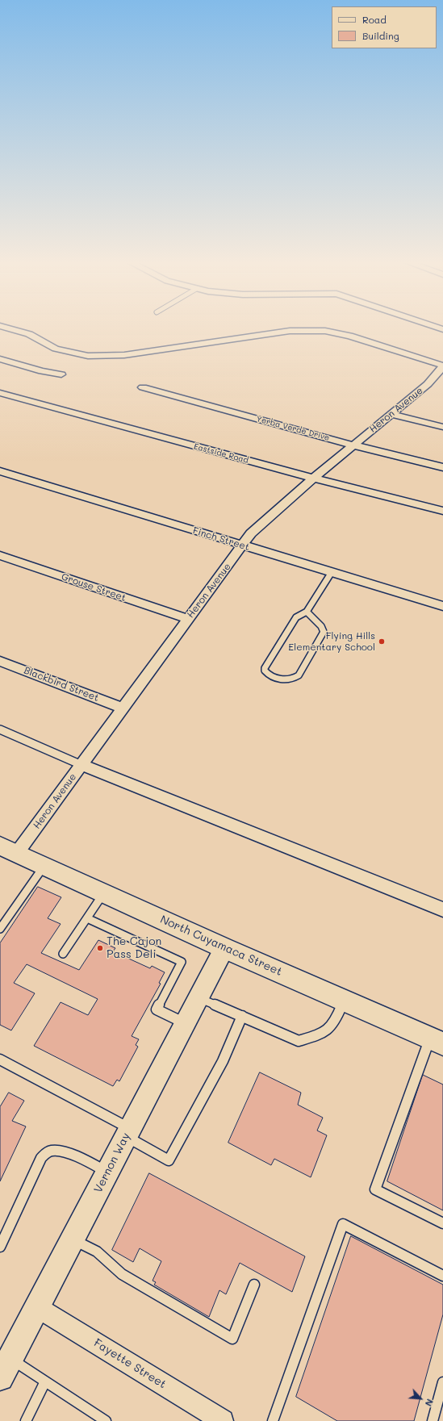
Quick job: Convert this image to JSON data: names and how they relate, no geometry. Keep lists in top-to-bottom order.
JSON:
{
  "streets": {
    "main road": ["North Cuyamaca Street"],
    "street": [
      "Heron Avenue",
      "Yerba Verde Drive",
      "Eastside Road",
      "Finch Street",
      "Grouse Street",
      "Blackbird Street",
      "Vernon Way",
      "Fayette Street"
    ]
  },
  "crossings": [
    ["Heron Avenue", "Yerba Verde Drive"],
    ["Heron Avenue", "Eastside Road"],
    ["Heron Avenue", "Finch Street"],
    ["Heron Avenue", "Grouse Street"],
    ["Heron Avenue", "Blackbird Street"],
    ["Heron Avenue", "North Cuyamaca Street"],
    ["North Cuyamaca Street", "Vernon Way"],
    ["Vernon Way", "Fayette Street"]
  ],
  "places": ["Flying Hills Elementary School", "The Cajon Pass Deli"],
  "legend": ["Road", "Building"],
  "north": "bottom right"
}
